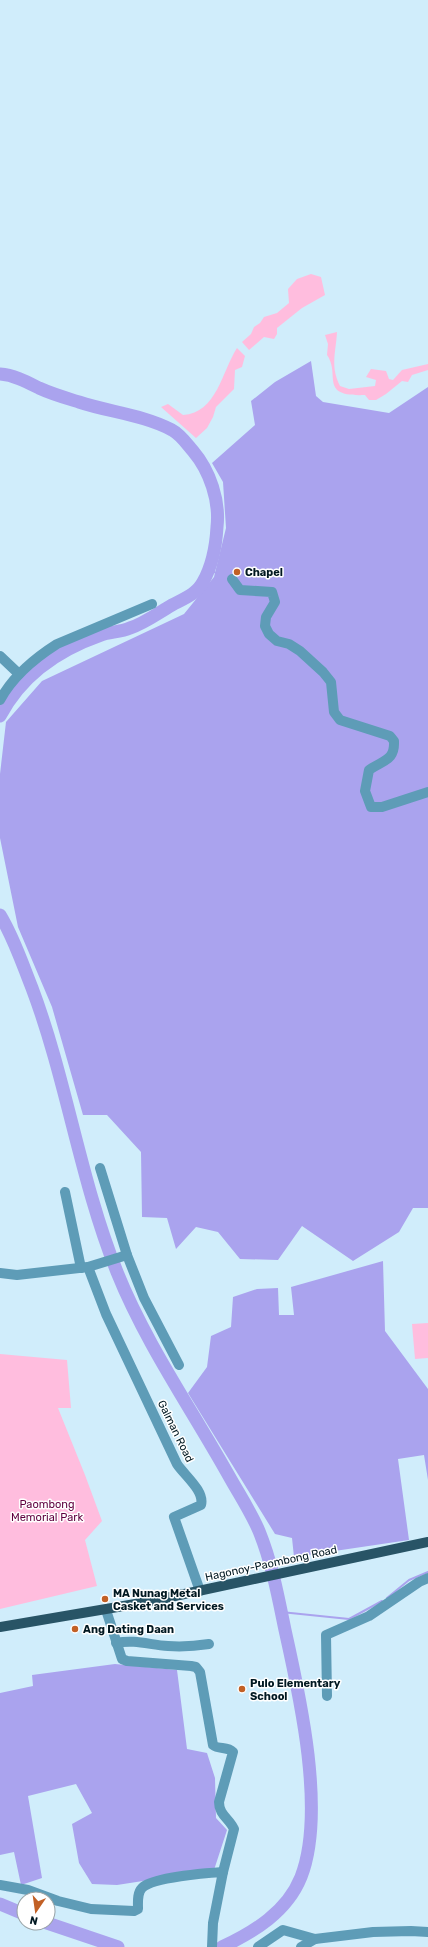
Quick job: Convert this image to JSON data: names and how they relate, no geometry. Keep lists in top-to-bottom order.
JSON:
{
  "streets": {
    "main road": ["Hagonoy-Paombong Road"],
    "street": ["Galman Road"]
  },
  "crossings": [
    ["Galman Road", "Hagonoy-Paombong Road"]
  ],
  "parks": ["Paombong Memorial Park"],
  "places": [
    "Chapel",
    "MA Nunag Metal Casket and Services",
    "Ang Dating Daan",
    "Pulo Elementary School"
  ],
  "north": "bottom"
}
